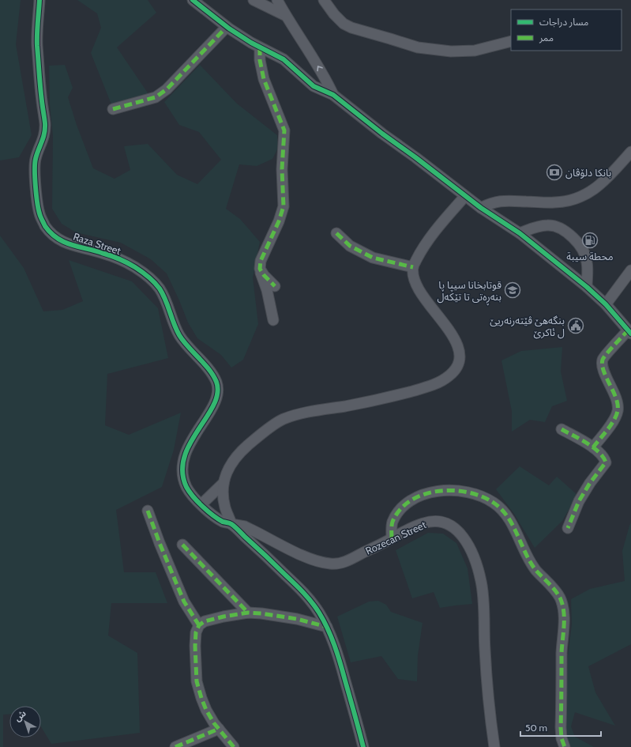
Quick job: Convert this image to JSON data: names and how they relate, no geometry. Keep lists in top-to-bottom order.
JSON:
{
  "streets": {
    "street": ["Raza Street", "Rozecan Street"]
  },
  "crossings": [
    ["Raza Street", "Rozecan Street"]
  ],
  "places": {
    "bank": ["بانکا دلۆڤان"],
    "fuel station": ["محطة سيبة"],
    "school or university": ["قوتابخانا سیپا یا بنەڕەتی تا تێکەڵ"],
    "public building": ["بنگەهێ ڤێتەرنەریێ ل ئاکرێ"]
  },
  "legend": ["مسار دراجات", "ممر"],
  "scale_bar": "50 m",
  "north": "top left"
}
